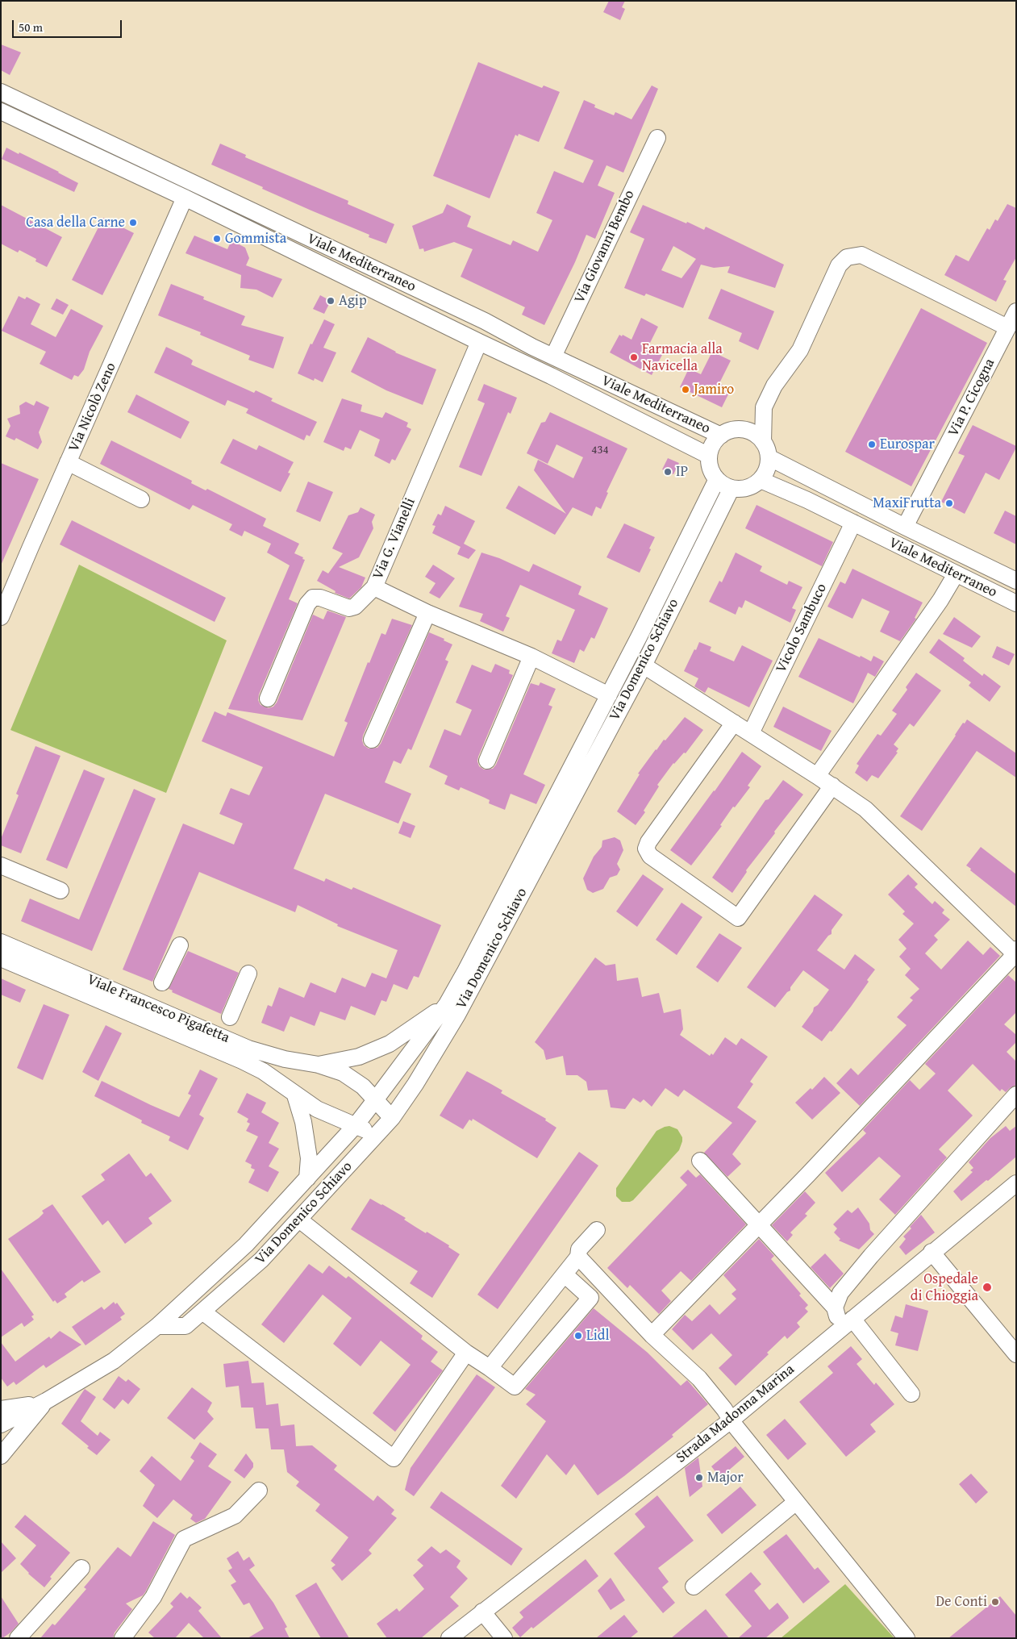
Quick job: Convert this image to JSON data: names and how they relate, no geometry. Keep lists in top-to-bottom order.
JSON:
{
  "streets": {
    "street": [
      "Via Giovanni Bembo",
      "Viale Mediterraneo",
      "Via P. Cicogna",
      "Via Nicolò Zeno",
      "Via G. Vianelli",
      "Vicolo Sambuco",
      "Via Domenico Schiavo",
      "Viale Francesco Pigafetta",
      "Strada Madonna Marina"
    ]
  },
  "crossings": [
    ["Via Giovanni Bembo", "Viale Mediterraneo"],
    ["Viale Mediterraneo", "Via P. Cicogna"],
    ["Viale Mediterraneo", "Via Nicolò Zeno"],
    ["Viale Mediterraneo", "Via G. Vianelli"],
    ["Viale Mediterraneo", "Vicolo Sambuco"],
    ["Viale Mediterraneo", "Via Domenico Schiavo"],
    ["Via G. Vianelli", "Via Domenico Schiavo"],
    ["Via Domenico Schiavo", "Viale Francesco Pigafetta"]
  ],
  "places": [
    "Casa della Carne",
    "Gommista",
    "Agip",
    "Farmacia alla Navicella",
    "Jamiro",
    "Eurospar",
    "IP",
    "MaxiFrutta",
    "Ospedale di Chioggia",
    "Lidl",
    "Major",
    "De Conti"
  ],
  "house_numbers": ["434"],
  "scale_bar": "50 m"
}
